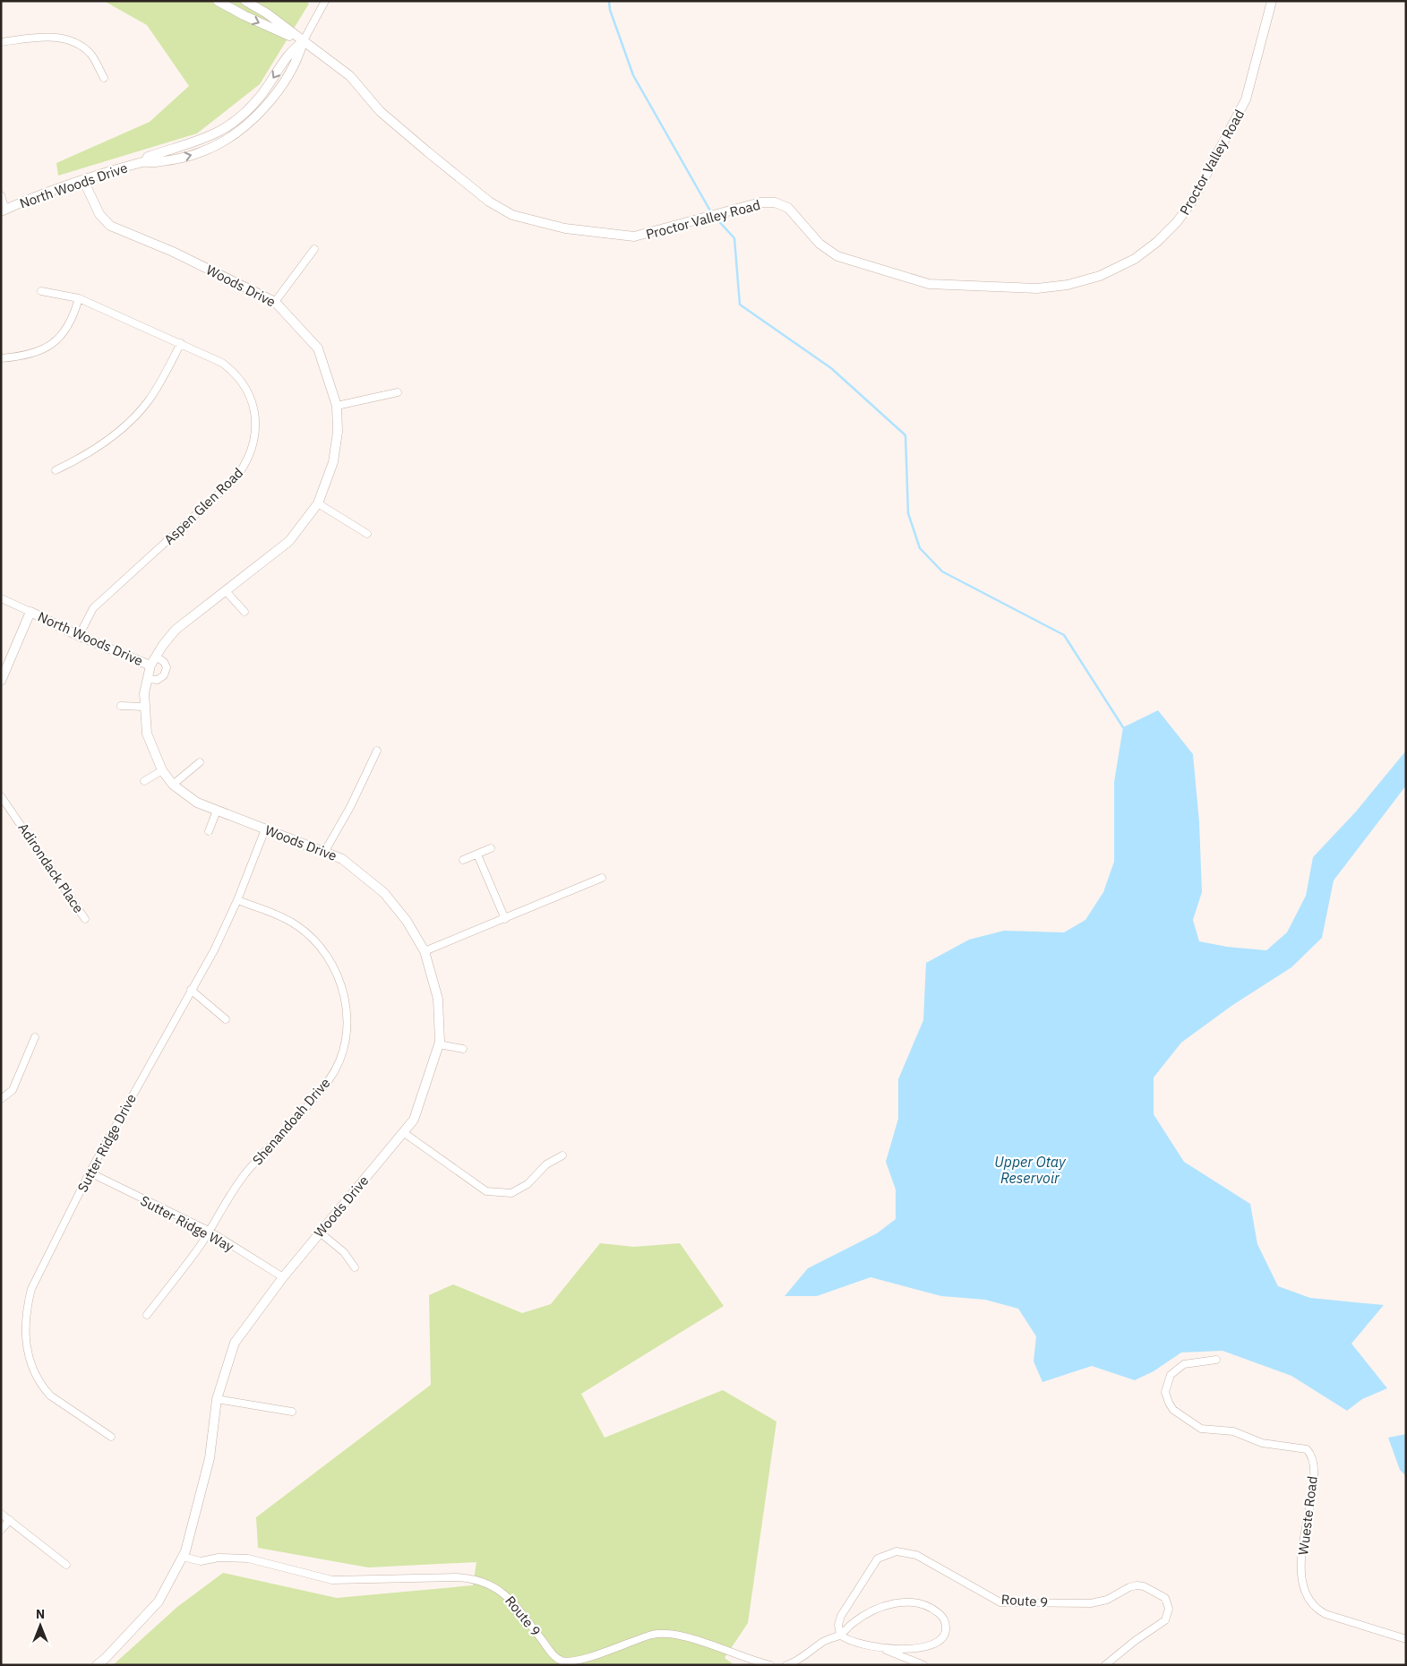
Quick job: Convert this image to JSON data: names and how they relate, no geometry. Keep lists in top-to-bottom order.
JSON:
{
  "streets": {
    "street": [
      "Proctor Valley Road",
      "North Woods Drive",
      "Woods Drive",
      "Aspen Glen Road",
      "Adirondack Place",
      "Shenandoah Drive",
      "Sutter Ridge Drive",
      "Sutter Ridge Way",
      "Wueste Road",
      "Route 9"
    ]
  },
  "crossings": [
    ["Proctor Valley Road", "North Woods Drive"],
    ["North Woods Drive", "Woods Drive"],
    ["North Woods Drive", "Aspen Glen Road"],
    ["Woods Drive", "Sutter Ridge Drive"],
    ["Woods Drive", "Sutter Ridge Way"],
    ["Woods Drive", "Route 9"],
    ["Shenandoah Drive", "Sutter Ridge Drive"],
    ["Shenandoah Drive", "Sutter Ridge Way"],
    ["Sutter Ridge Drive", "Sutter Ridge Way"]
  ],
  "water": ["Upper Otay Reservoir"],
  "north": "top"
}
